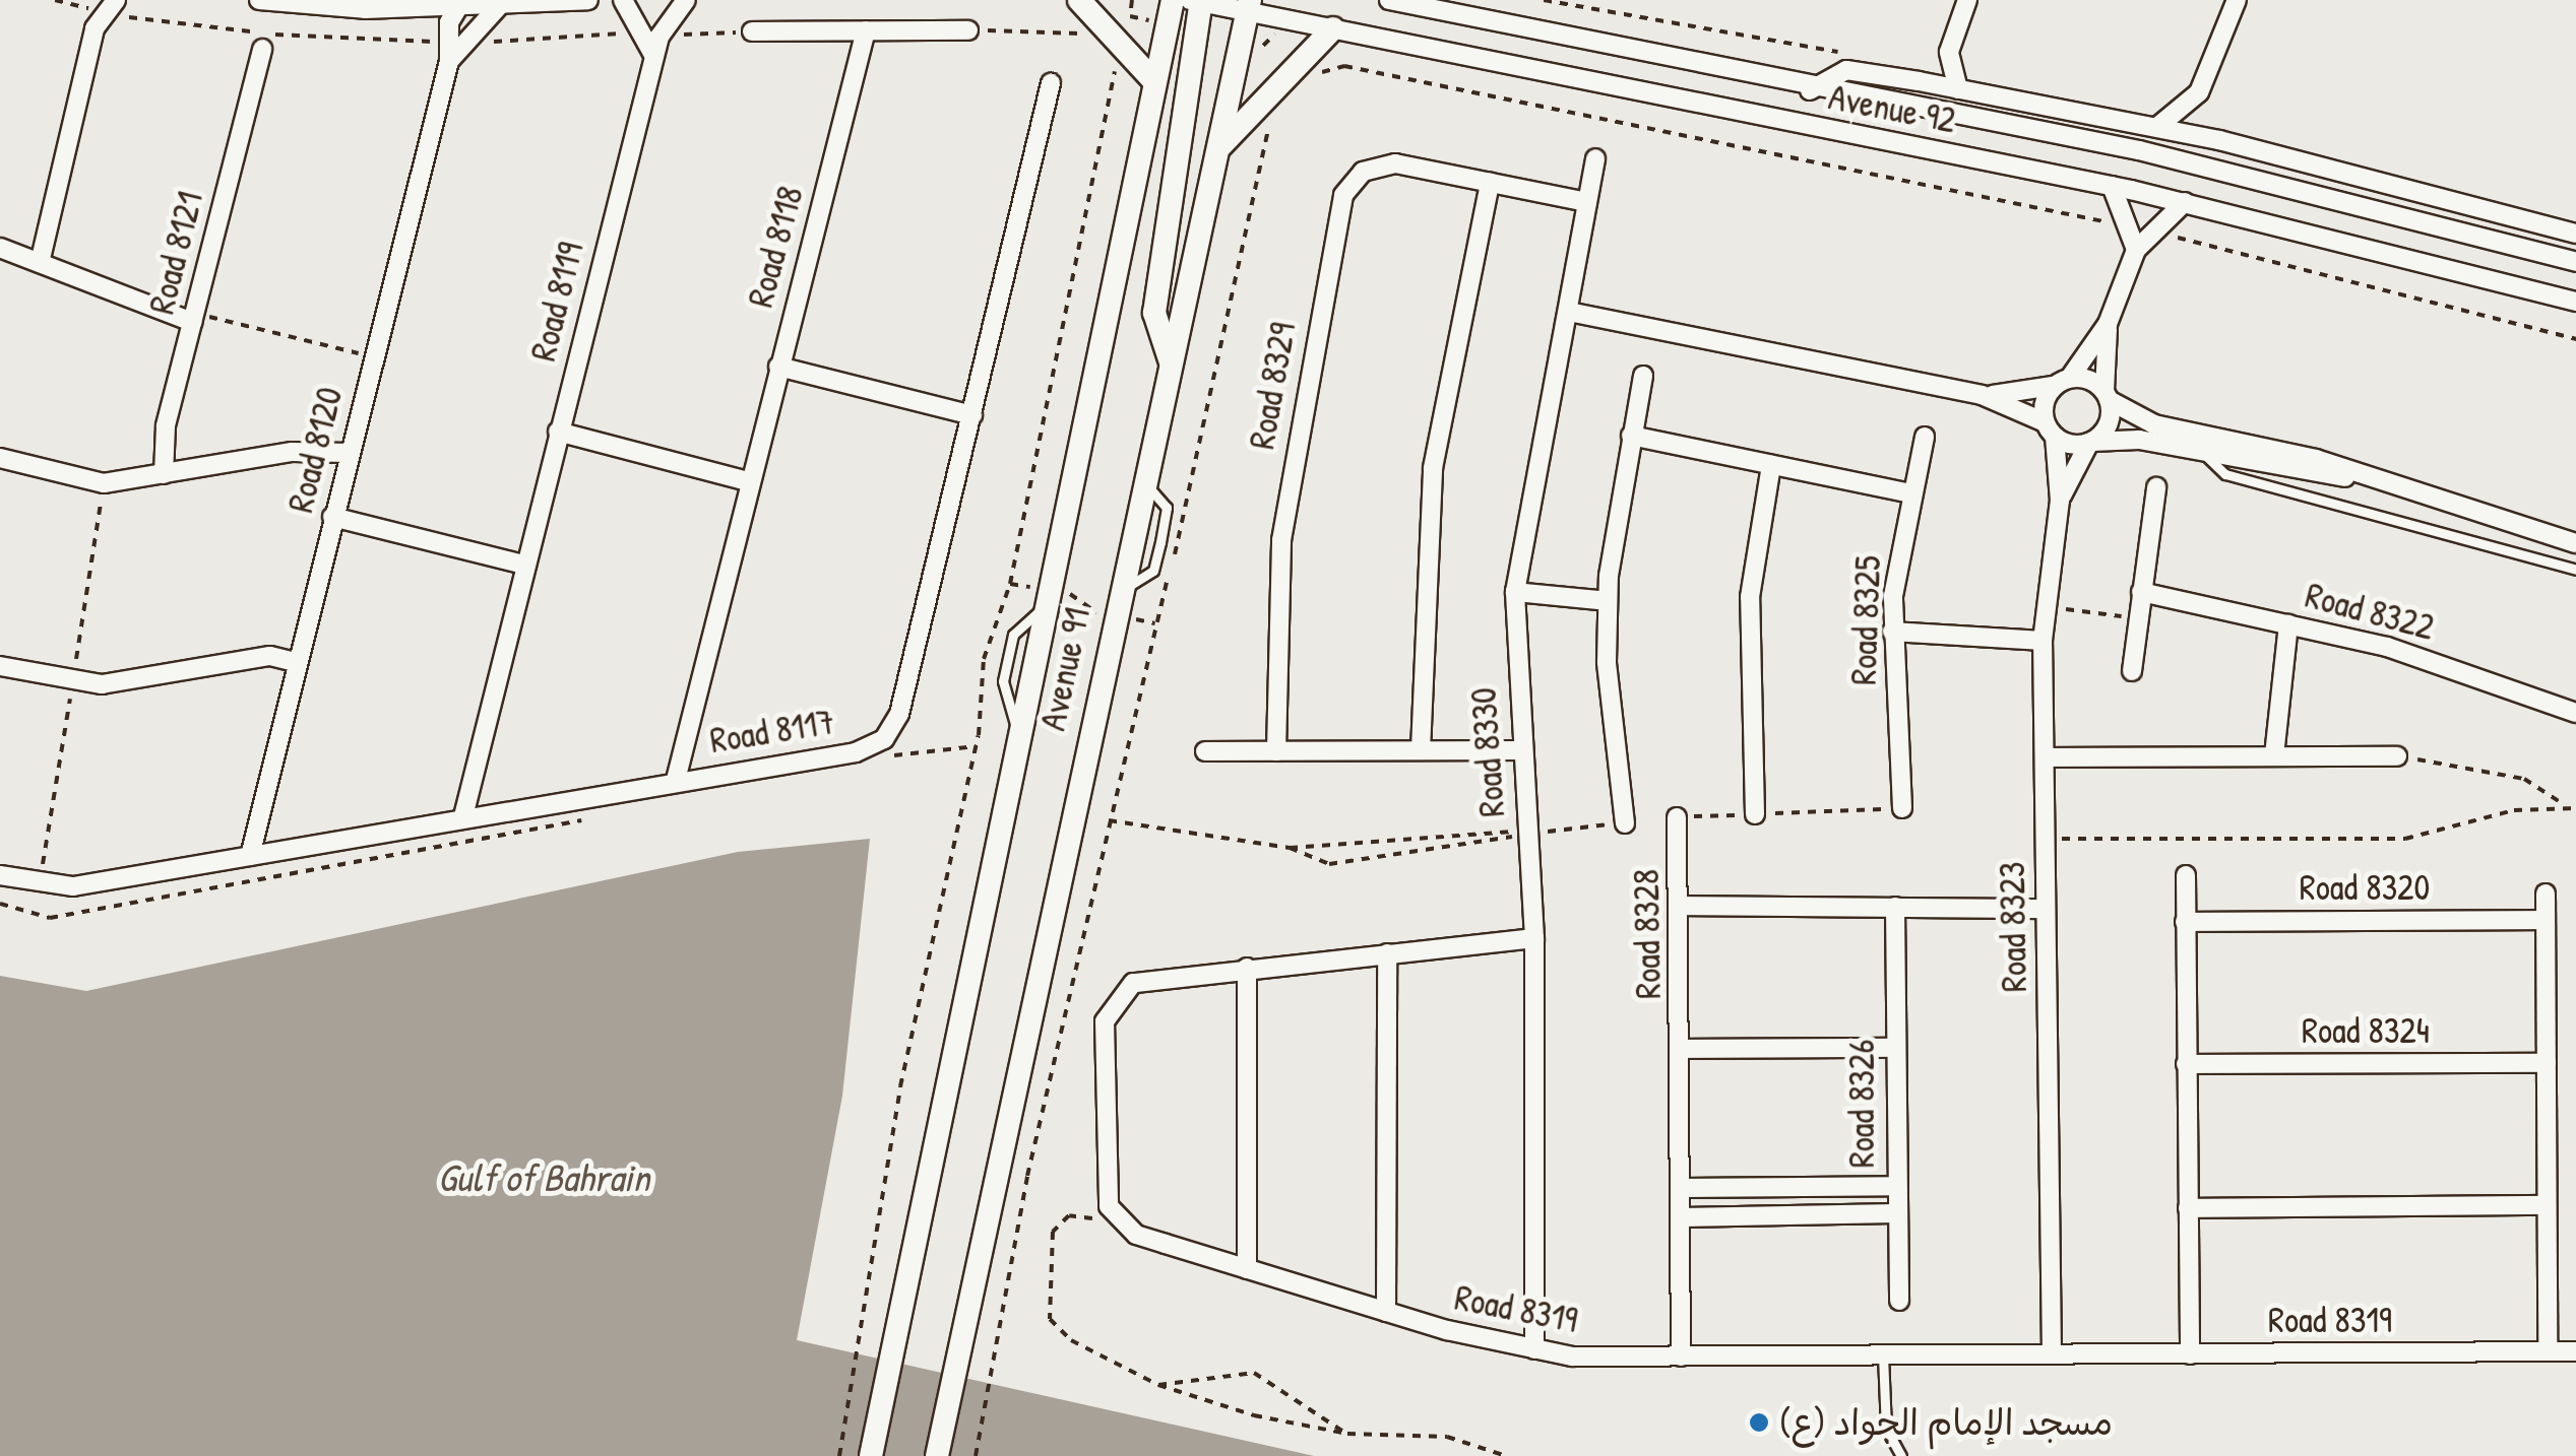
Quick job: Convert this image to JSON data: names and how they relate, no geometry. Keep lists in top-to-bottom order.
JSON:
{
  "streets": {
    "street": [
      "Avenue 92",
      "Road 8118",
      "Road 8121",
      "Road 8119",
      "Road 8329",
      "Road 8120",
      "Road 8322",
      "Road 8325",
      "Avenue 91",
      "Road 8117",
      "Road 8330",
      "Road 8320",
      "Road 8323",
      "Road 8328",
      "Road 8324",
      "Road 8326",
      "Road 8319"
    ]
  },
  "crossings": [
    ["Avenue 92", "Avenue 91"],
    ["Road 8118", "Road 8117"],
    ["Road 8119", "Road 8117"],
    ["Road 8329", "Road 8330"],
    ["Road 8120", "Road 8117"],
    ["Road 8330", "Road 8319"],
    ["Road 8323", "Road 8319"],
    ["Road 8328", "Road 8326"],
    ["Road 8328", "Road 8319"]
  ],
  "water": ["Gulf of Bahrain"],
  "places": ["مسجد الإمام الجواد (ع)"]
}
